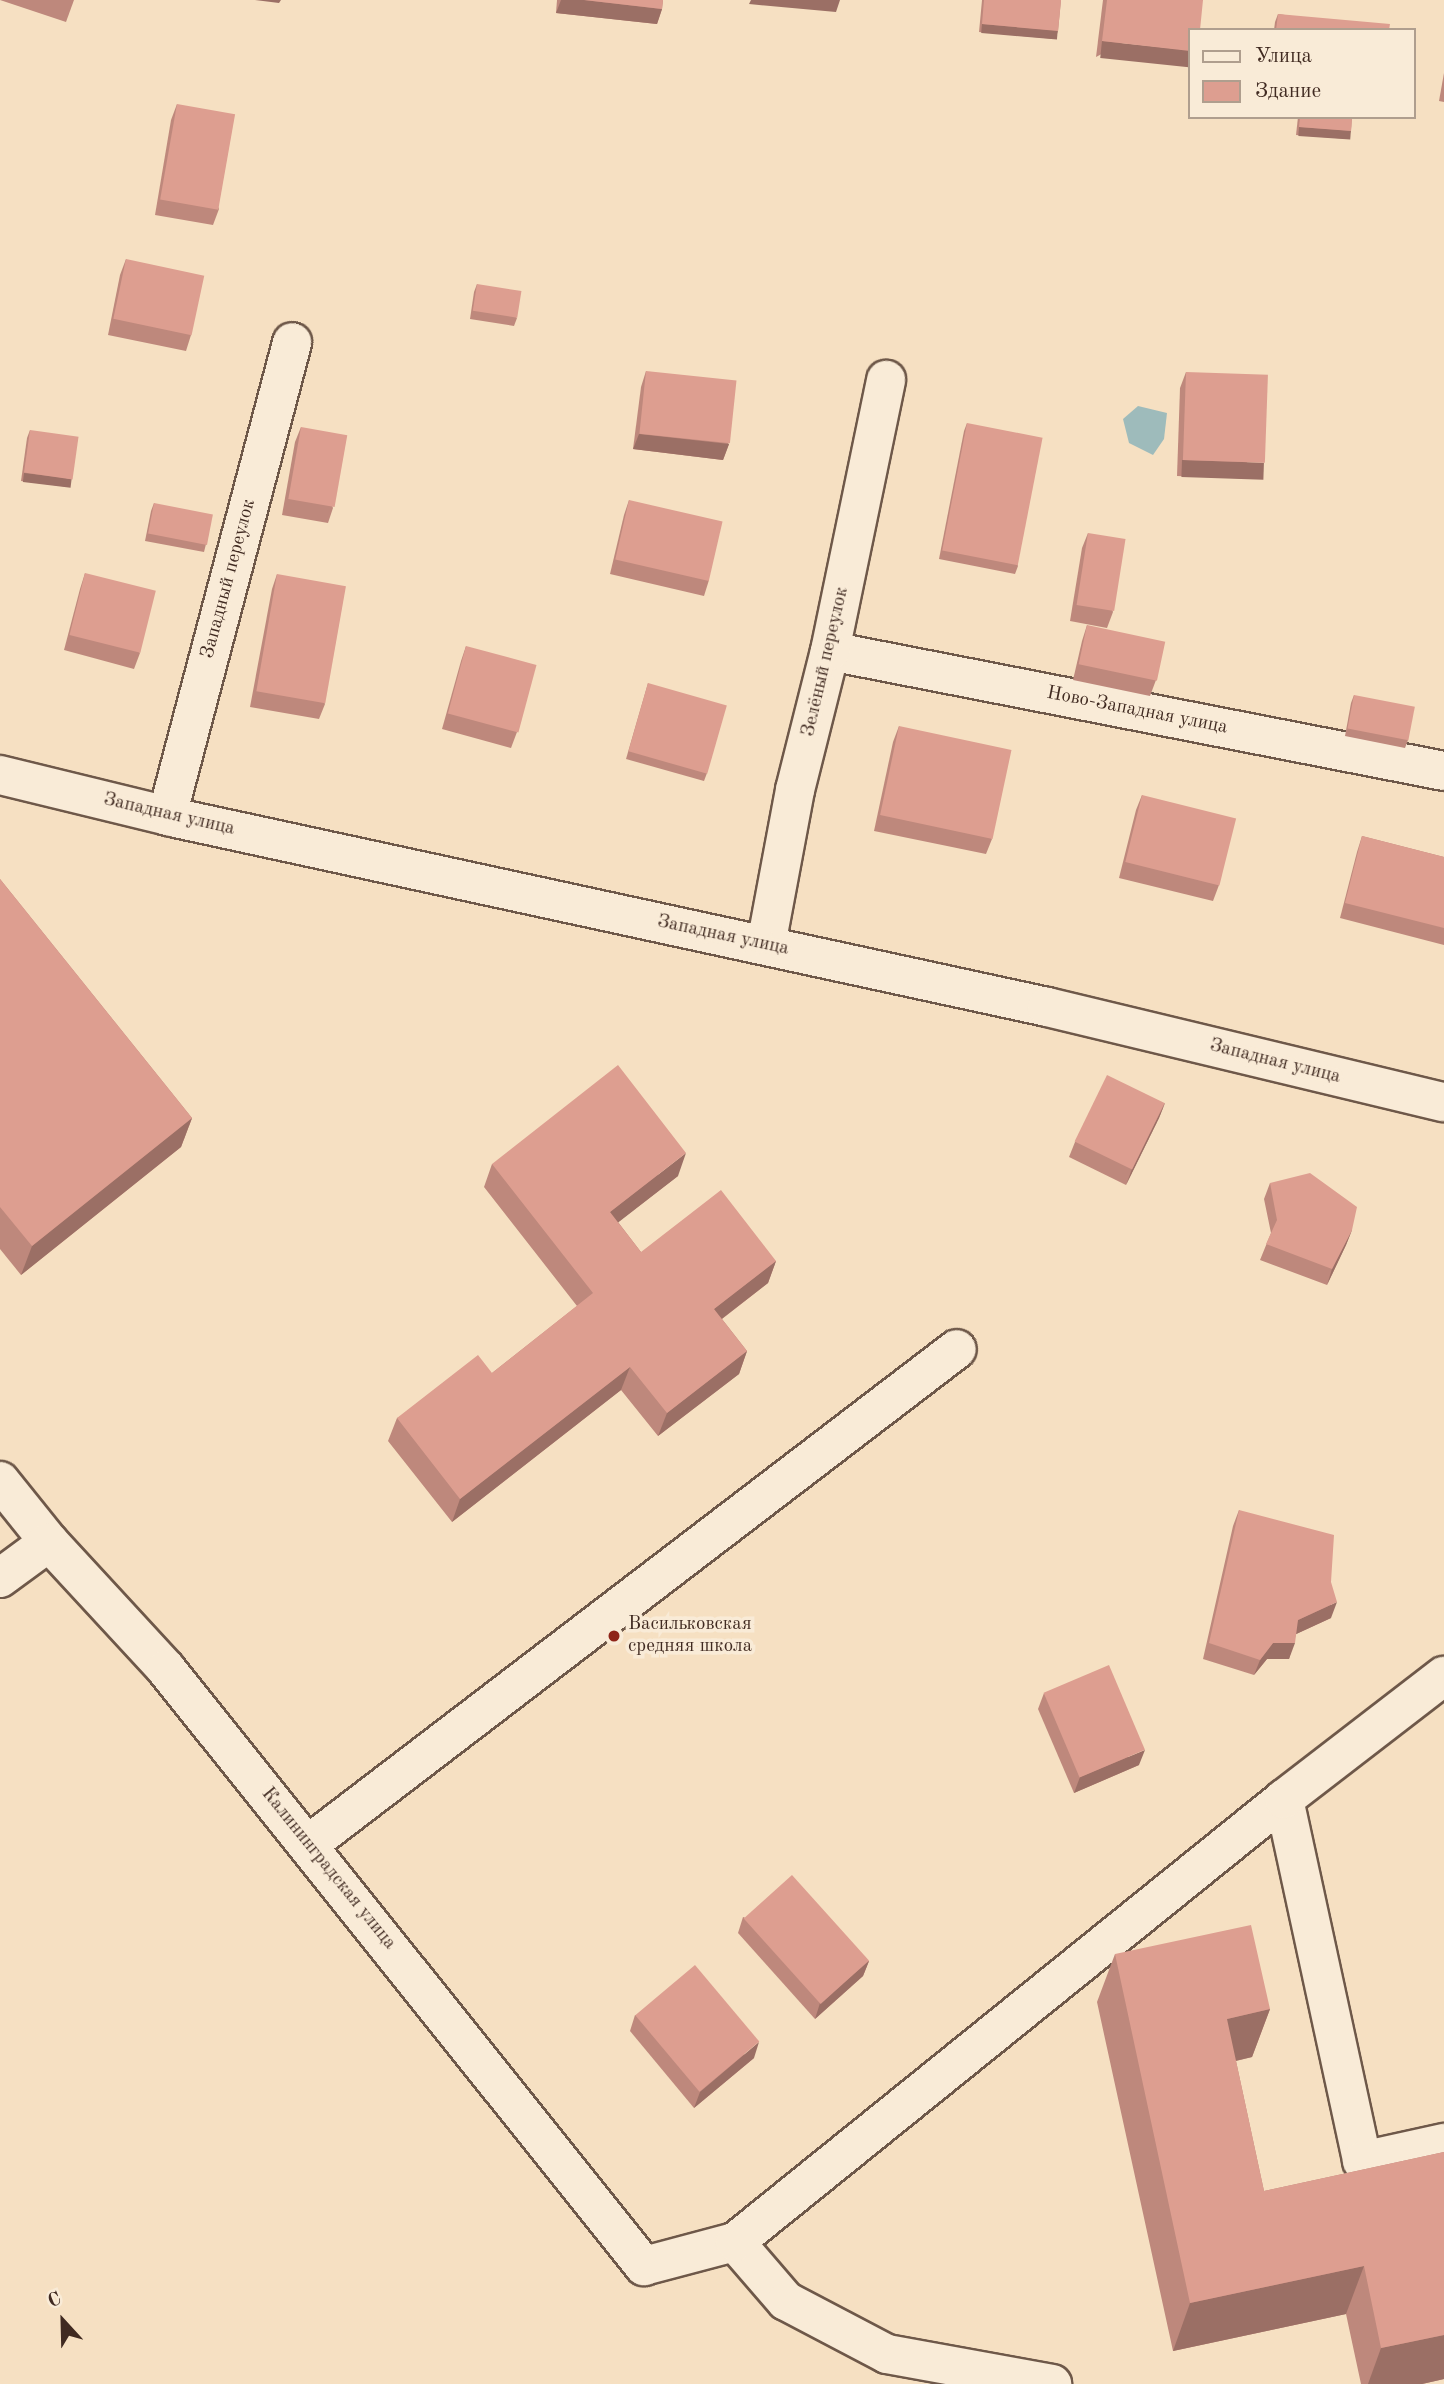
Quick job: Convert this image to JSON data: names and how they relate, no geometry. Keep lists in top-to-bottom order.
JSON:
{
  "streets": {
    "street": [
      "Западный переулок",
      "Зелёный переулок",
      "Ново-Западная улица",
      "Западная улица",
      "Калининградская улица"
    ]
  },
  "crossings": [
    ["Западный переулок", "Западная улица"],
    ["Зелёный переулок", "Ново-Западная улица"],
    ["Зелёный переулок", "Западная улица"]
  ],
  "places": ["Васильковская средняя школа"],
  "legend": ["Улица", "Здание"],
  "north": "top"
}
